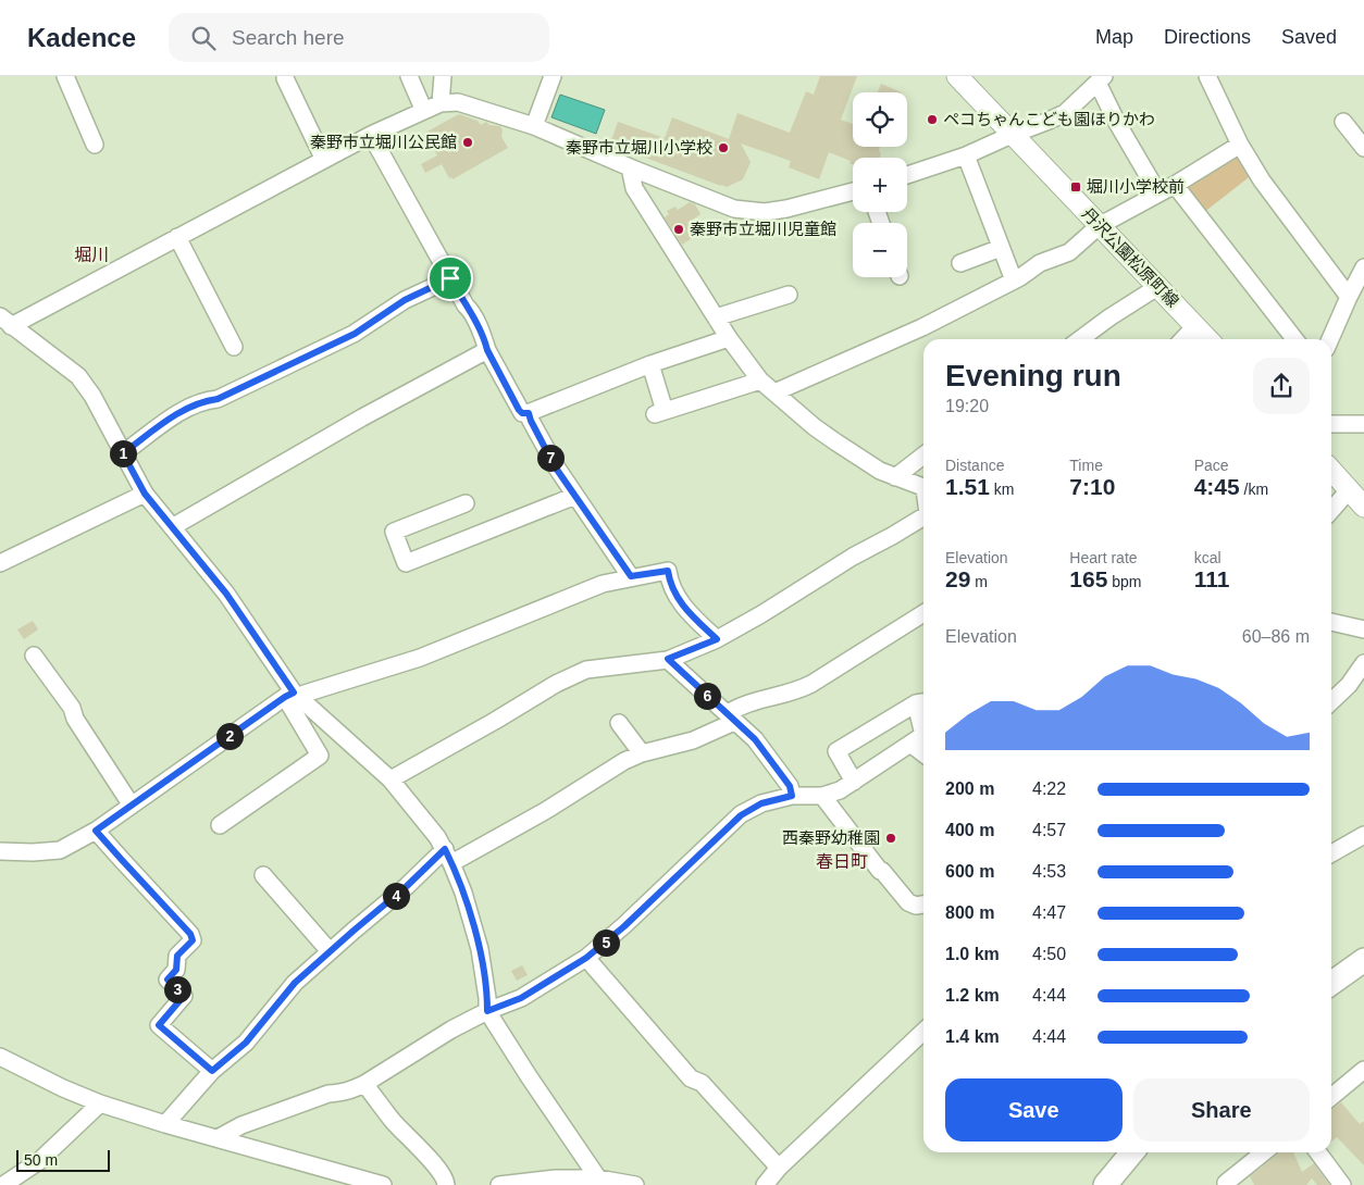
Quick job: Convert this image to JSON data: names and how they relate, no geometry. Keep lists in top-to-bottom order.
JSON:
{
  "streets": {
    "main road": ["丹沢公園松原町線"]
  },
  "districts": ["堀川", "春日町"],
  "places": {
    "other": [
      "ペコちゃんこども園ほりかわ",
      "秦野市立堀川公民館",
      "秦野市立堀川小学校",
      "秦野市立堀川児童館",
      "西秦野幼稚園"
    ],
    "transit": ["堀川小学校前"]
  },
  "scale_bar": "50 m",
  "page": {
    "header": "Kadence",
    "search": "Search here",
    "nav": ["Map", "Directions", "Saved"],
    "map_buttons": ["+", "−"],
    "heading": ["Evening run", "19:20"],
    "stats": [
      ["Distance", "1.51 km"],
      ["Time", "7:10"],
      ["Pace", "4:45 /km"],
      ["Elevation", "29 m"],
      ["Heart rate", "165 bpm"],
      ["kcal", "111"]
    ],
    "pins": [
      "1",
      "7",
      "6",
      "2",
      "4",
      "5",
      "3"
    ],
    "chart": ["Elevation", "60–86 m"],
    "list": [
      {
        "name": "200 m",
        "note": "4:22"
      },
      {
        "name": "400 m",
        "note": "4:57"
      },
      {
        "name": "600 m",
        "note": "4:53"
      },
      {
        "name": "800 m",
        "note": "4:47"
      },
      {
        "name": "1.0 km",
        "note": "4:50"
      },
      {
        "name": "1.2 km",
        "note": "4:44"
      },
      {
        "name": "1.4 km",
        "note": "4:44"
      }
    ],
    "buttons": ["Save", "Share"],
    "scale": "50 m"
  }
}
